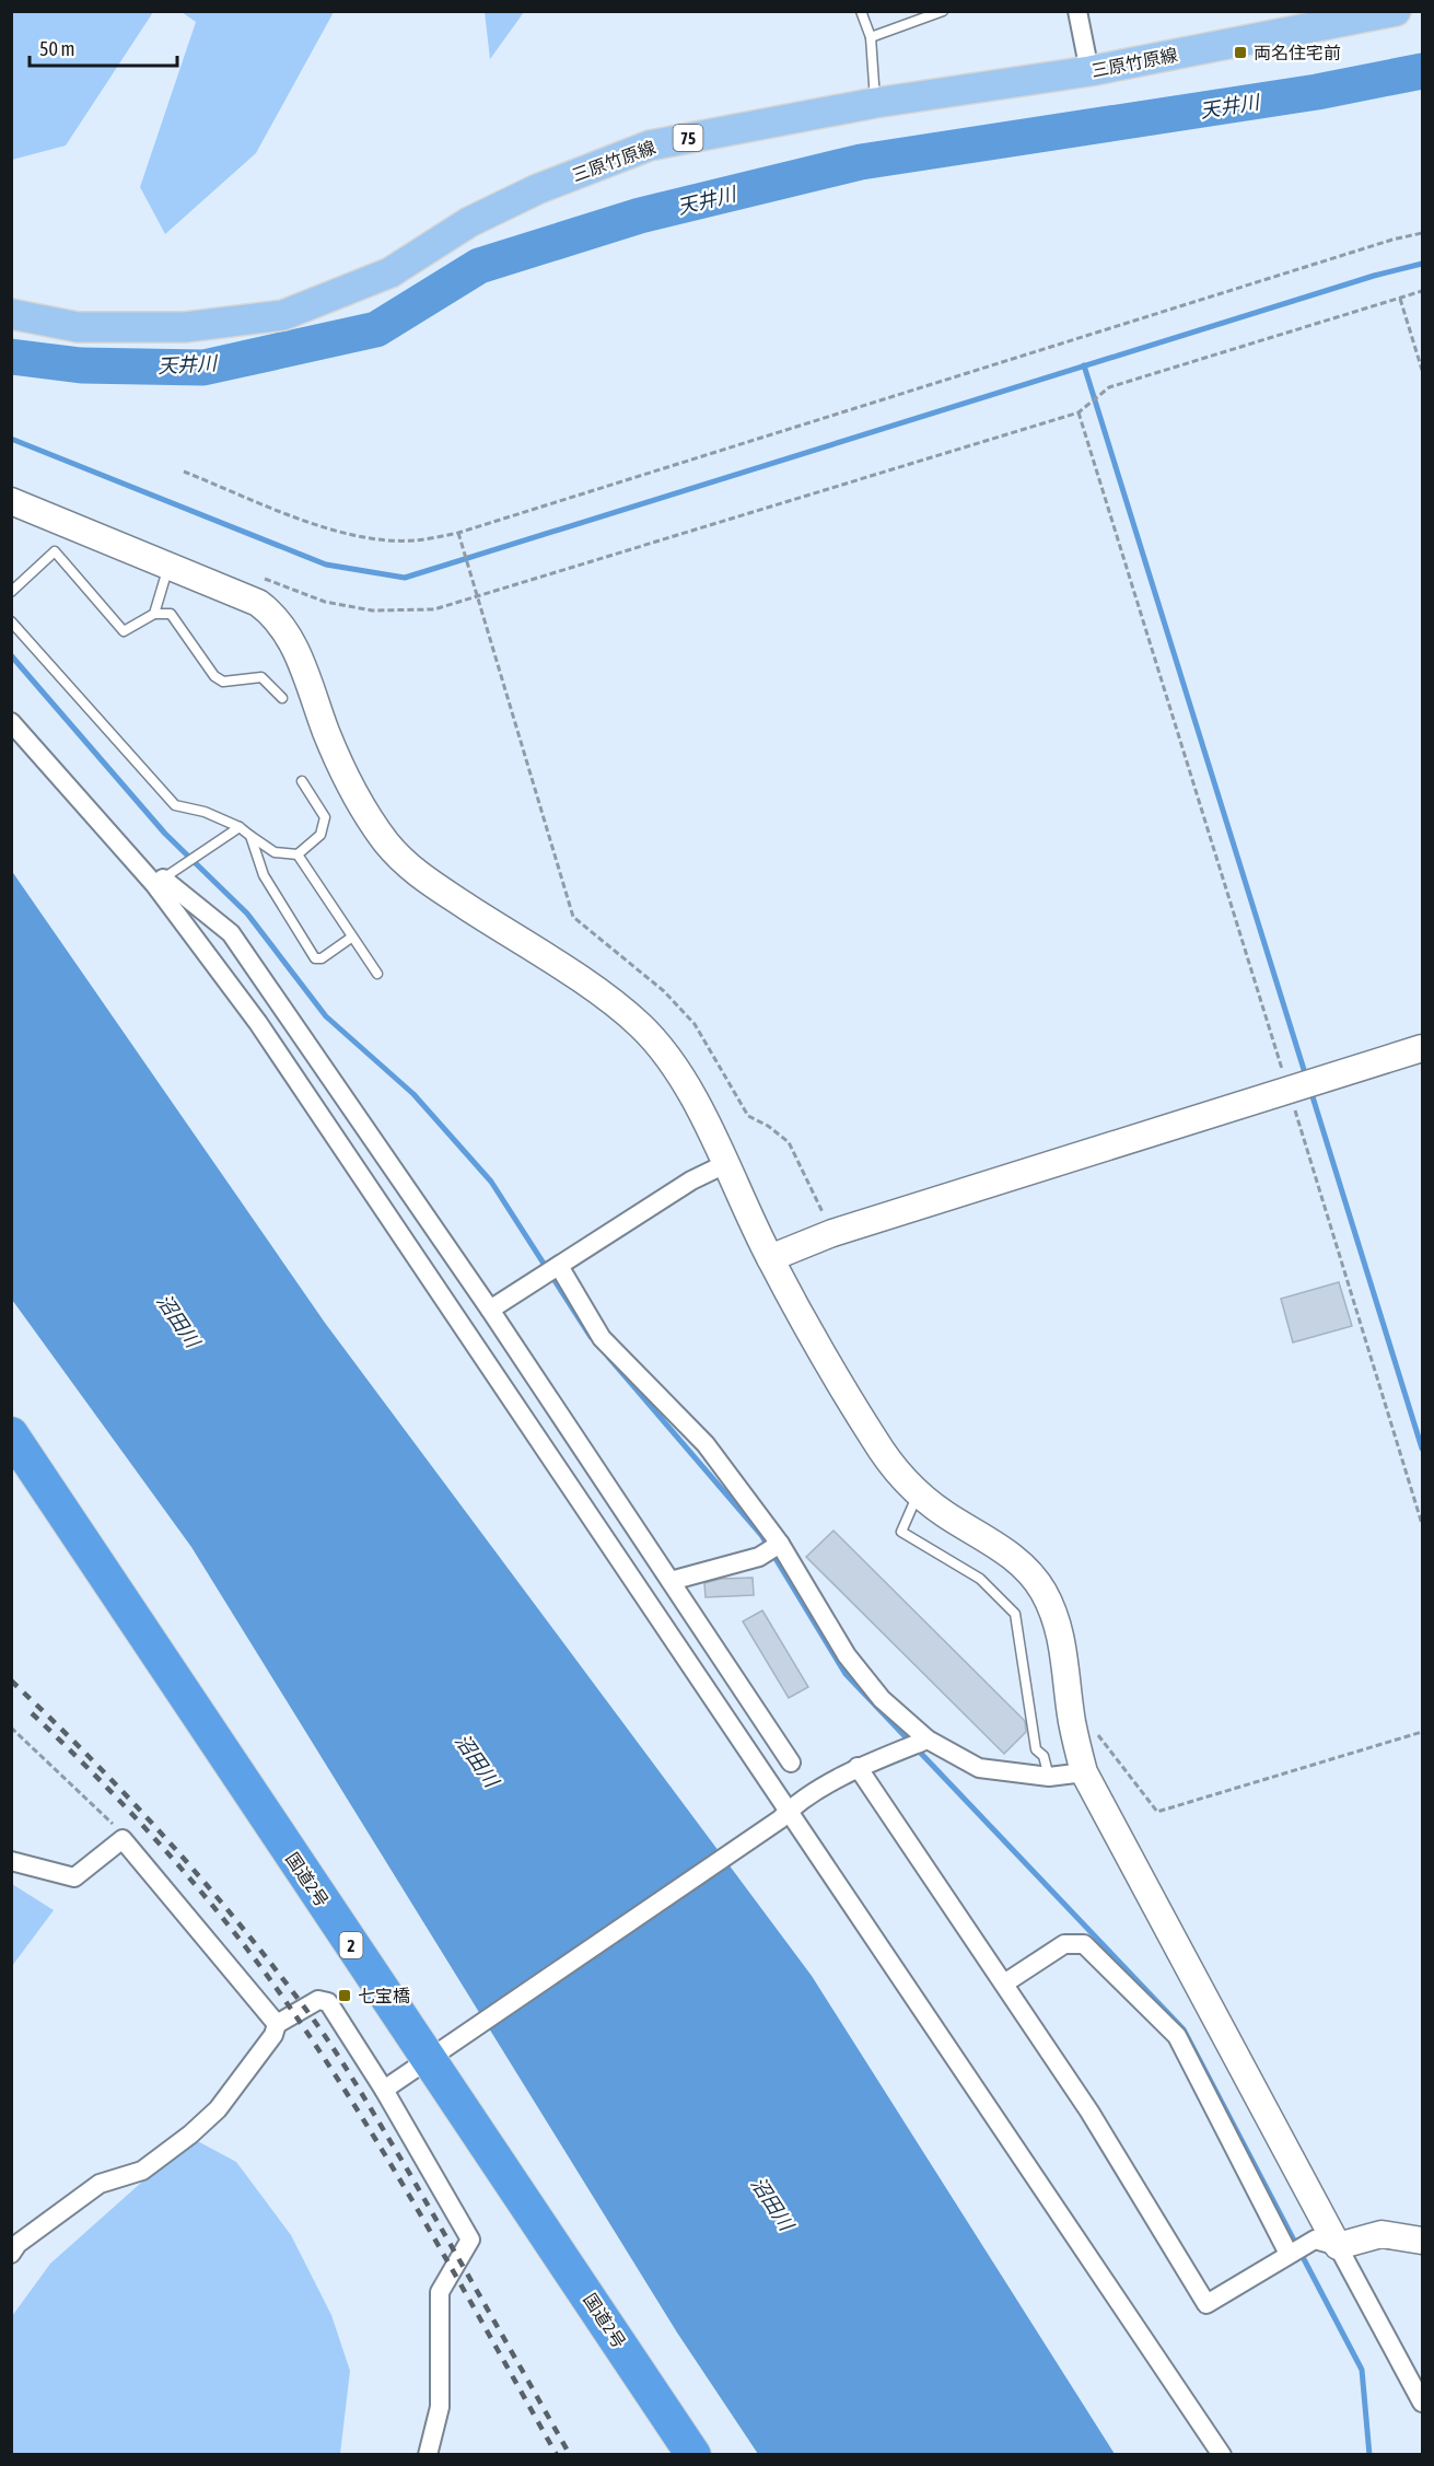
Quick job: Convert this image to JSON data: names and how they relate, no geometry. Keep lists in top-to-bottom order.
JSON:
{
  "streets": {
    "highway": ["国道2号", "2"],
    "main road": ["三原竹原線", "75"]
  },
  "water": ["天井川", "沼田川"],
  "places": {
    "transit": ["両名住宅前", "七宝橋"]
  },
  "scale_bar": "50 m"
}
